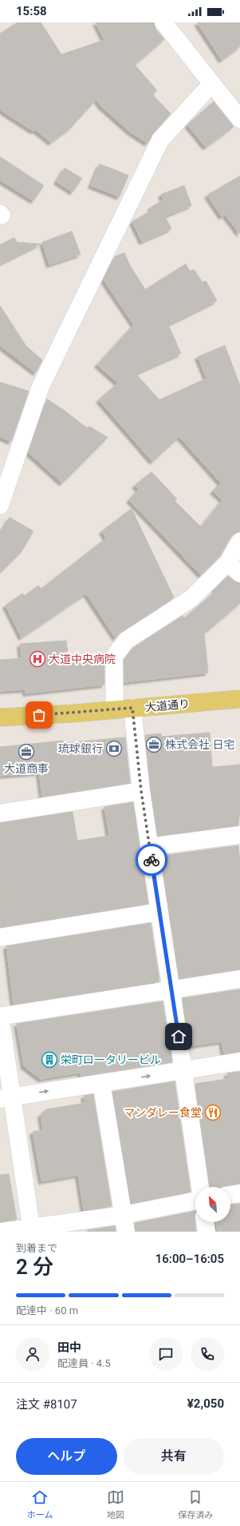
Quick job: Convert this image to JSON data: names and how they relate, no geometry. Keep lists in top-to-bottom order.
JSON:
{
  "streets": {
    "main road": ["大道通り"]
  },
  "places": {
    "hospital": ["大道中央病院"],
    "office": ["株式会社 日宅", "大道商事"],
    "bank": ["琉球銀行"],
    "building": ["栄町ロータリービル"],
    "restaurant": ["マンダレー食堂"]
  },
  "north": "top left",
  "page": {
    "status": "15:58",
    "heading": ["2 分", "到着まで", "16:00–16:05"],
    "panel": [
      "田中",
      "配達員 · 4.5",
      "注文 #8107",
      "¥2,050"
    ],
    "bar": "配達中 · 60 m",
    "buttons": ["ヘルプ", "共有"],
    "tabs": ["ホーム", "地図", "保存済み"]
  }
}
